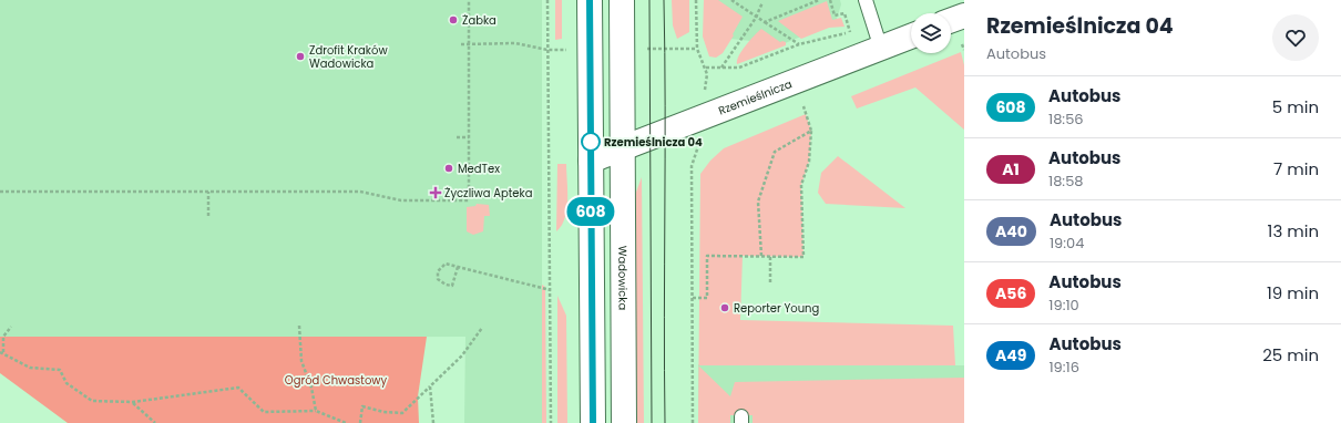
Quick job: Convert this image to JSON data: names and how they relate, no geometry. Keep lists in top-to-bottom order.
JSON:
{
  "streets": {
    "main road": ["Rzemieślnicza", "Wadowicka"]
  },
  "crossings": [
    ["Rzemieślnicza", "Wadowicka"]
  ],
  "parks": ["Ogród Chwastowy"],
  "places": {
    "other": [
      "Żabka",
      "Zdrofit Kraków Wadowicka",
      "Rzemieślnicza 04",
      "MedTex",
      "Reporter Young"
    ],
    "health": ["Życzliwa Apteka"]
  },
  "lines": ["bus line 608"],
  "page": {
    "on_map": "608",
    "heading": ["Rzemieślnicza 04", "Autobus"],
    "list": [
      {
        "mark": "608",
        "name": "Autobus",
        "note": "18:56",
        "value": "5 min"
      },
      {
        "mark": "A1",
        "name": "Autobus",
        "note": "18:58",
        "value": "7 min"
      },
      {
        "mark": "A40",
        "name": "Autobus",
        "note": "19:04",
        "value": "13 min"
      },
      {
        "mark": "A56",
        "name": "Autobus",
        "note": "19:10",
        "value": "19 min"
      },
      {
        "mark": "A49",
        "name": "Autobus",
        "note": "19:16",
        "value": "25 min"
      }
    ]
  }
}
